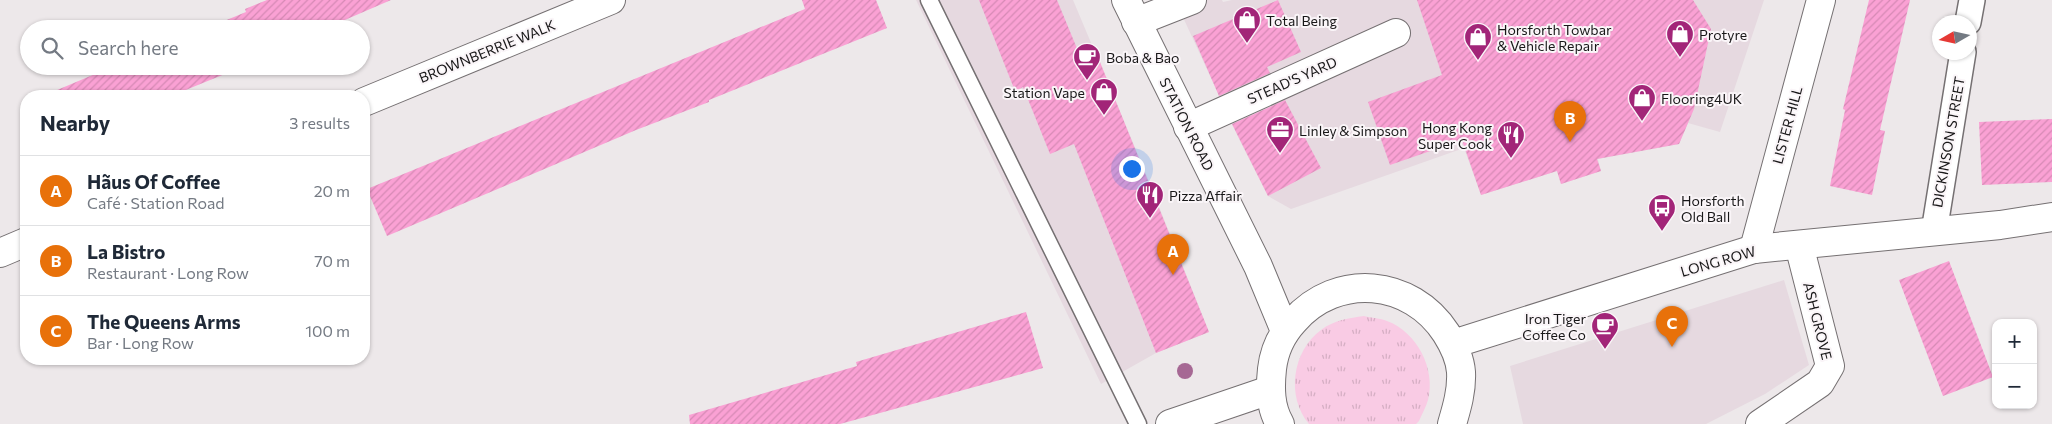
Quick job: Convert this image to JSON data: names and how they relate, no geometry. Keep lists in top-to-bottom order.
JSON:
{
  "streets": {
    "street": [
      "BROWNBERRIE WALK",
      "STEAD'S YARD",
      "STATION ROAD",
      "LISTER HILL",
      "DICKINSON STREET",
      "LONG ROW",
      "ASH GROVE"
    ]
  },
  "crossings": [
    ["STEAD'S YARD", "STATION ROAD"],
    ["LISTER HILL", "LONG ROW"],
    ["DICKINSON STREET", "LONG ROW"],
    ["LONG ROW", "ASH GROVE"]
  ],
  "places": {
    "shop": [
      "Total Being",
      "Protyre",
      "Horsforth Towbar & Vehicle Repair",
      "Station Vape",
      "Flooring4UK"
    ],
    "cafe": ["Boba & Bao", "Iron Tiger Coffee Co"],
    "office": ["Linley & Simpson"],
    "restaurant": ["Hong Kong Super Cook", "Pizza Affair"],
    "bus stop": ["Horsforth Old Ball"]
  },
  "north": "left",
  "page": {
    "search": "Search here",
    "heading": ["Nearby", "3 results"],
    "pins": ["B", "A", "C"],
    "list": [
      {
        "mark": "A",
        "name": "Hãus Of Coffee",
        "note": "Café · Station Road",
        "value": "20 m"
      },
      {
        "mark": "B",
        "name": "La Bistro",
        "note": "Restaurant · Long Row",
        "value": "70 m"
      },
      {
        "mark": "C",
        "name": "The Queens Arms",
        "note": "Bar · Long Row",
        "value": "100 m"
      }
    ],
    "map_buttons": ["+", "−"]
  }
}
